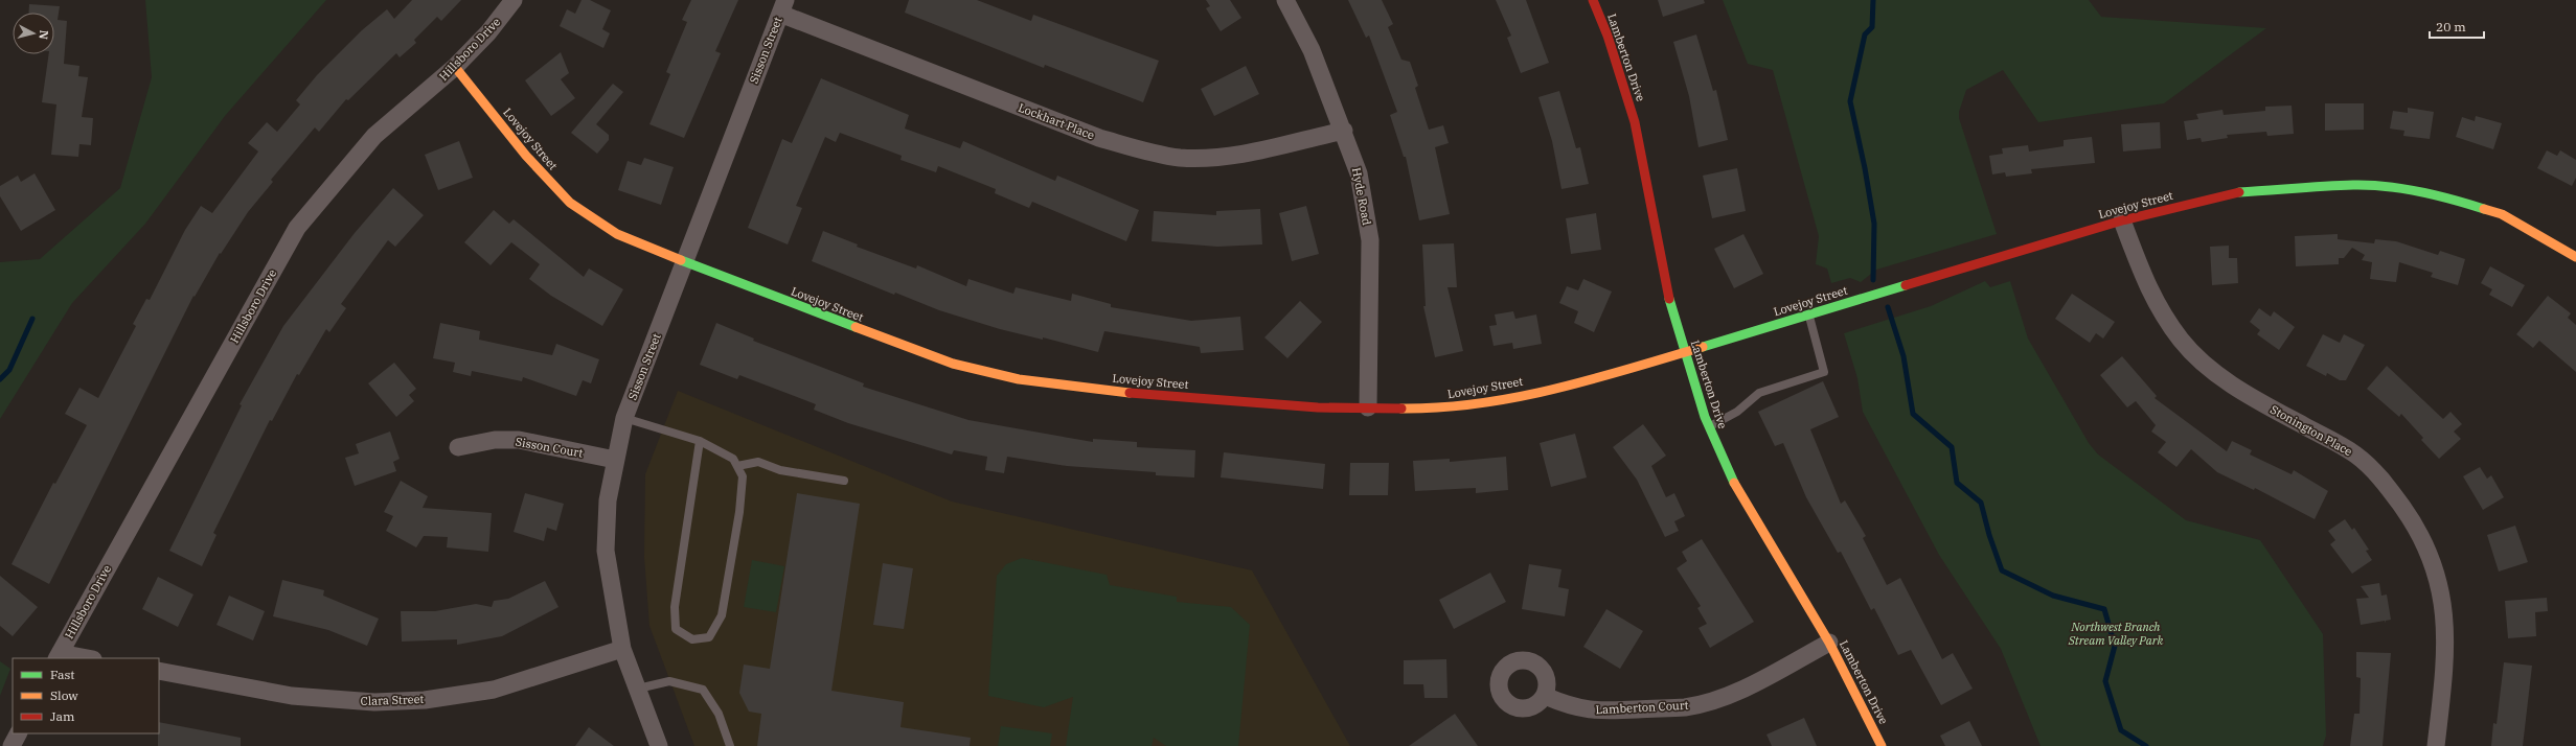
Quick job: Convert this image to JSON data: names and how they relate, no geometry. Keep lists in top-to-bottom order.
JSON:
{
  "streets": {
    "street": [
      "Hillsboro Drive",
      "Sisson Street",
      "Lamberton Drive",
      "Lockhart Place",
      "Lovejoy Street",
      "Hyde Road",
      "Stonington Place",
      "Sisson Court",
      "Clara Street",
      "Lamberton Court"
    ]
  },
  "crossings": [
    ["Hillsboro Drive", "Lovejoy Street"],
    ["Sisson Street", "Lockhart Place"],
    ["Sisson Street", "Lovejoy Street"],
    ["Sisson Street", "Sisson Court"],
    ["Sisson Street", "Clara Street"],
    ["Lamberton Drive", "Lovejoy Street"],
    ["Lamberton Drive", "Lamberton Court"],
    ["Lockhart Place", "Hyde Road"],
    ["Lovejoy Street", "Hyde Road"],
    ["Lovejoy Street", "Stonington Place"]
  ],
  "parks": ["Northwest Branch Stream Valley Park"],
  "legend": ["Fast", "Slow", "Jam"],
  "scale_bar": "20 m",
  "north": "right"
}
